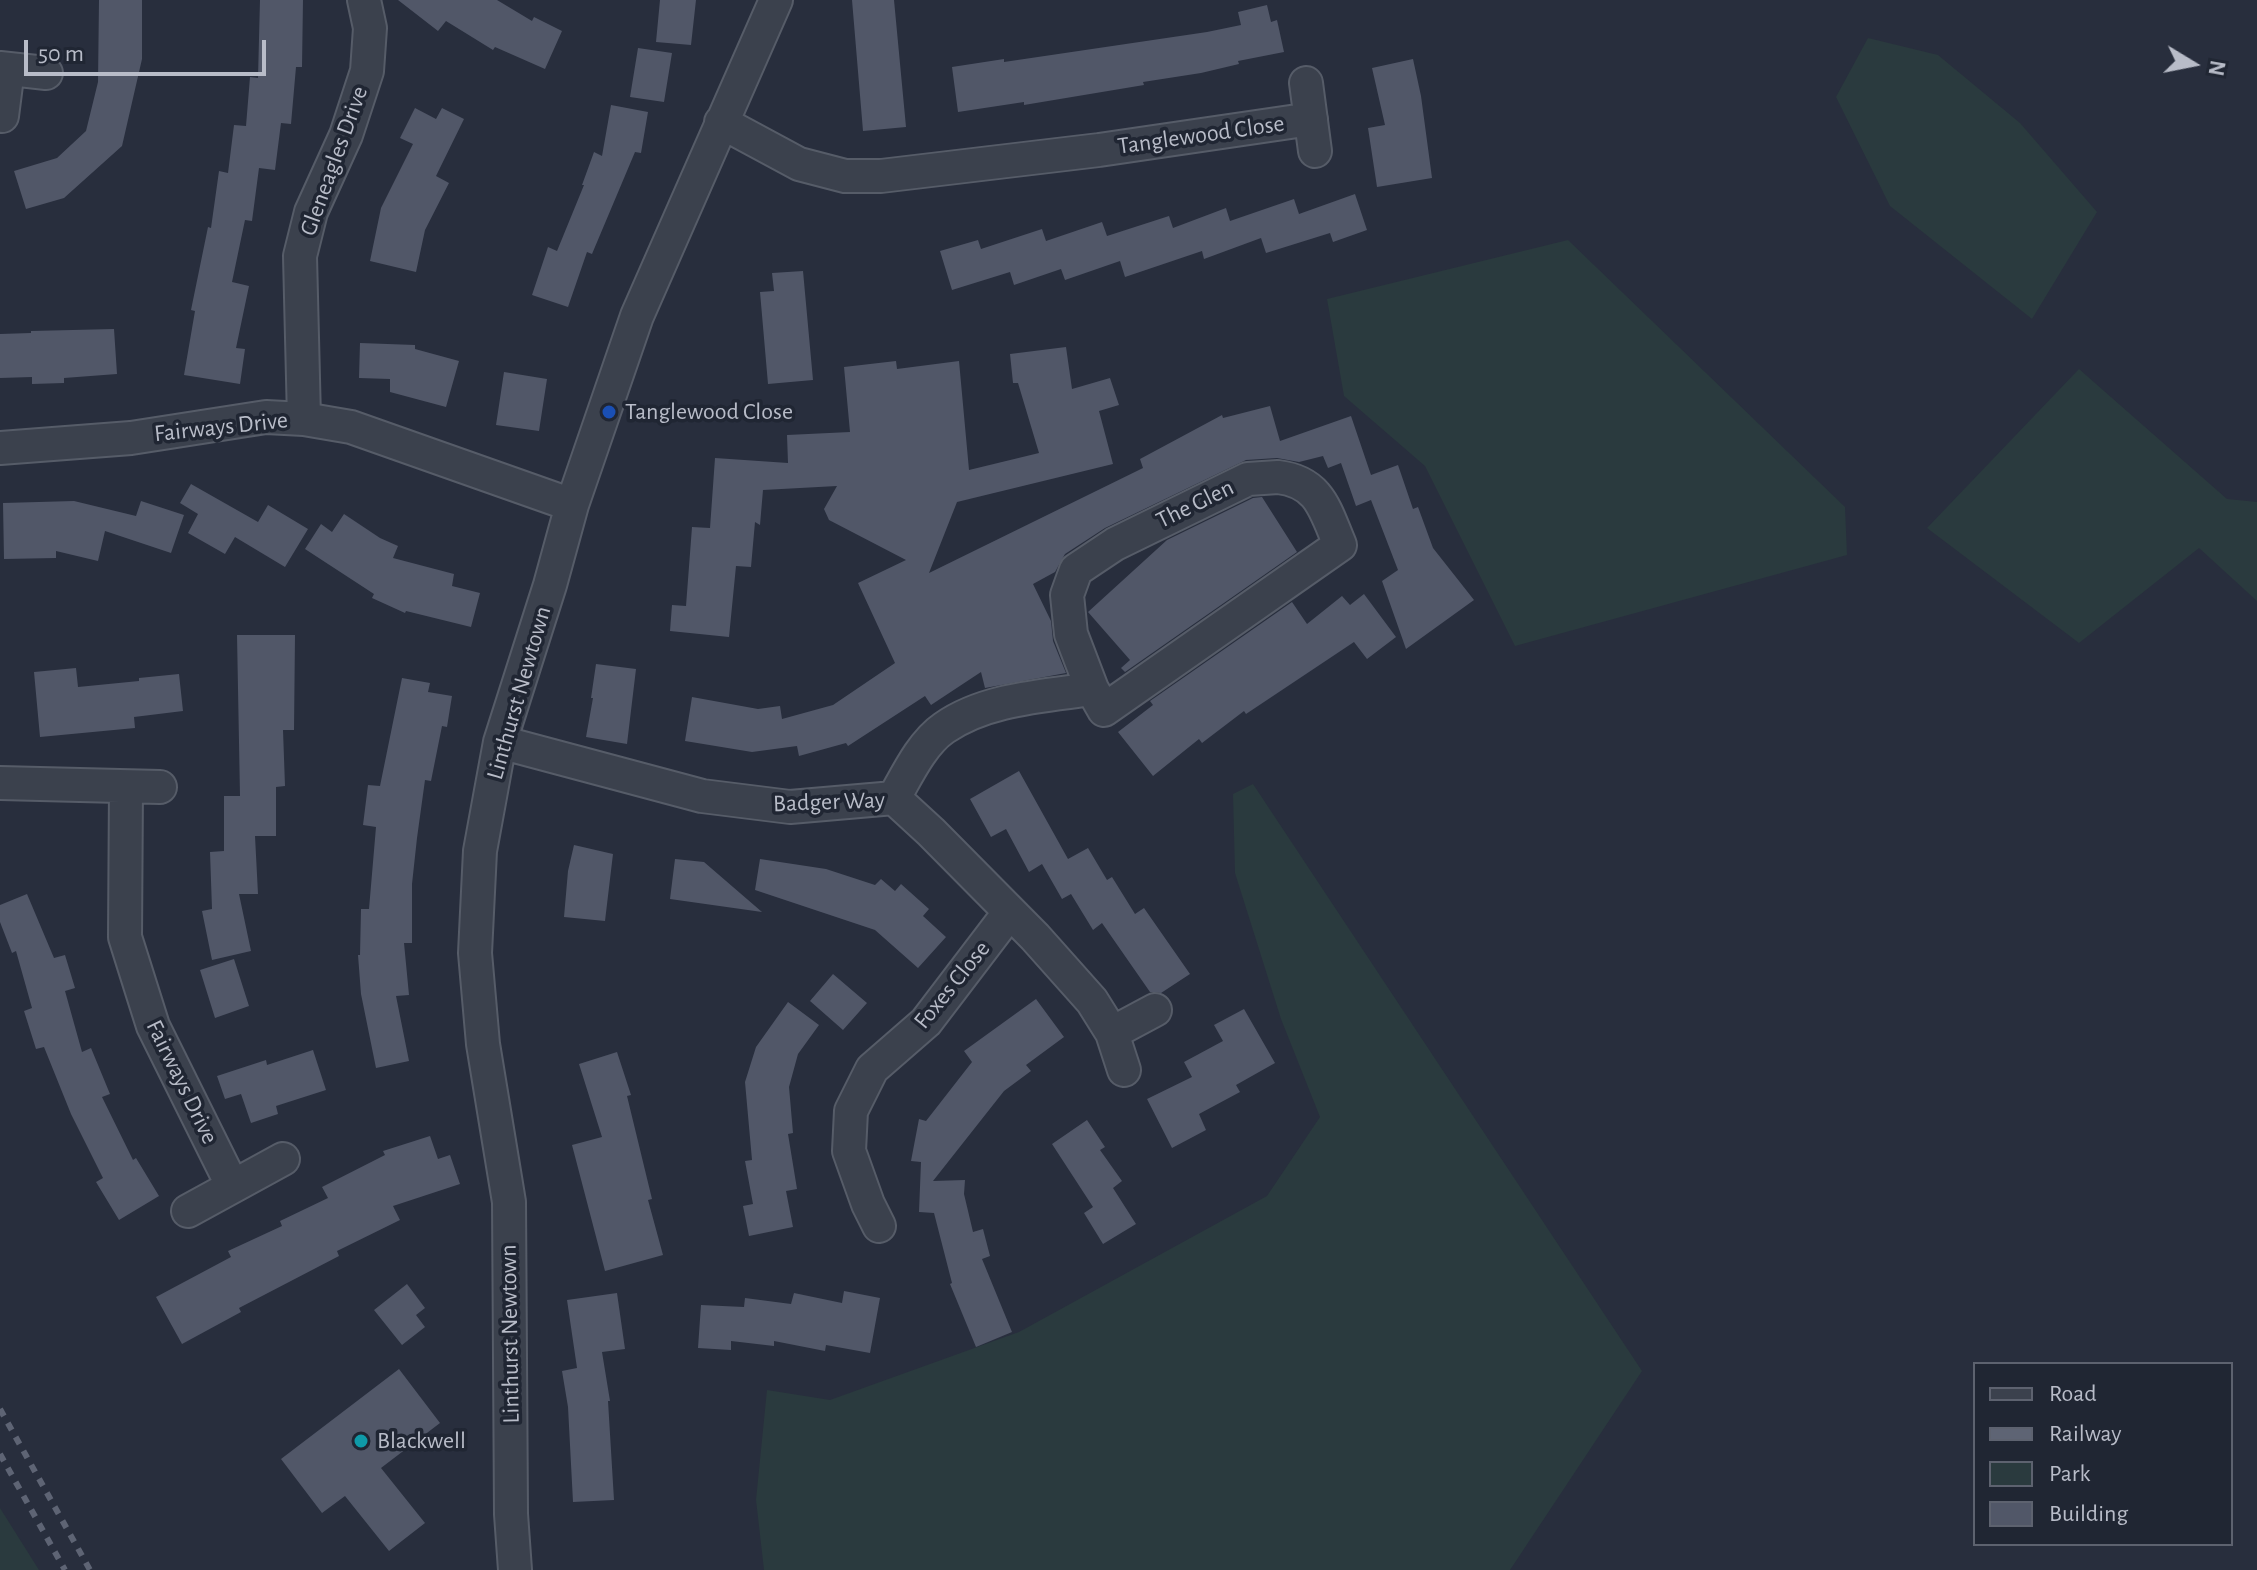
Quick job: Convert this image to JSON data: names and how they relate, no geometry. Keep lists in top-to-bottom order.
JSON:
{
  "streets": {
    "street": [
      "Tanglewood Close",
      "Gleneagles Drive",
      "Fairways Drive",
      "The Glen",
      "Linthurst Newtown",
      "Badger Way",
      "Foxes Close"
    ]
  },
  "crossings": [
    ["Tanglewood Close", "Linthurst Newtown"],
    ["Gleneagles Drive", "Fairways Drive"],
    ["Fairways Drive", "Linthurst Newtown"],
    ["Linthurst Newtown", "Badger Way"],
    ["Badger Way", "Foxes Close"]
  ],
  "places": ["Tanglewood Close", "Blackwell"],
  "legend": [
    "Road",
    "Railway",
    "Park",
    "Building"
  ],
  "scale_bar": "50 m",
  "north": "right"
}
